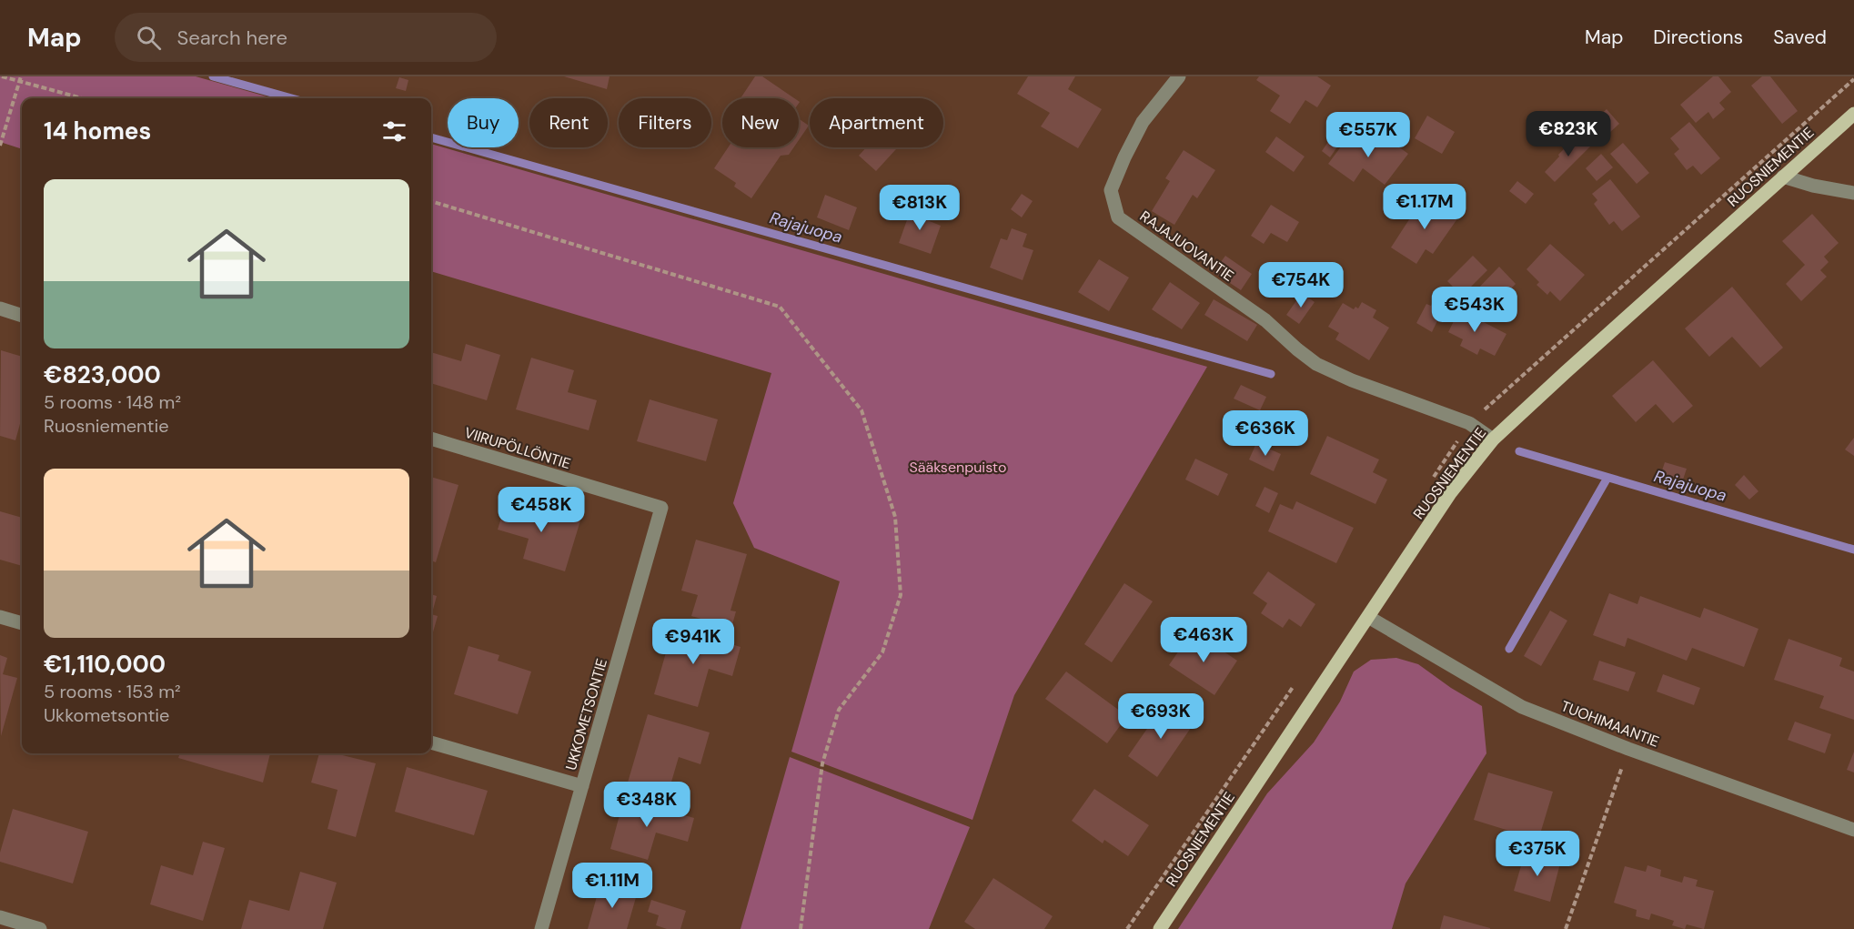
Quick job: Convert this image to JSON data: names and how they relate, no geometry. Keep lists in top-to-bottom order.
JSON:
{
  "streets": {
    "main road": ["RUOSNIEMENTIE"],
    "street": [
      "RAJAJUOVANTIE",
      "VIIRUPÖLLÖNTIE",
      "UKKOMETSONTIE",
      "TUOHIMAANTIE"
    ]
  },
  "crossings": [
    ["RUOSNIEMENTIE", "RAJAJUOVANTIE"],
    ["RUOSNIEMENTIE", "TUOHIMAANTIE"],
    ["VIIRUPÖLLÖNTIE", "UKKOMETSONTIE"]
  ],
  "water": ["Rajajuopa"],
  "parks": ["Sääksenpuisto"],
  "page": {
    "header": "Map",
    "search": "Search here",
    "nav": ["Map", "Directions", "Saved"],
    "chip": [
      "Buy",
      "Rent",
      "Filters",
      "New",
      "Apartment"
    ],
    "heading": "14 homes",
    "price": [
      "€823K",
      "€557K",
      "€1.17M",
      "€813K",
      "€754K",
      "€543K",
      "€636K",
      "€458K",
      "€463K",
      "€941K",
      "€693K",
      "€348K",
      "€375K",
      "€1.11M"
    ],
    "list": [
      {
        "name": "€823,000",
        "note": "5 rooms · 148 m² · Ruosniementie"
      },
      {
        "name": "€1,110,000",
        "note": "5 rooms · 153 m² · Ukkometsontie"
      }
    ]
  }
}
